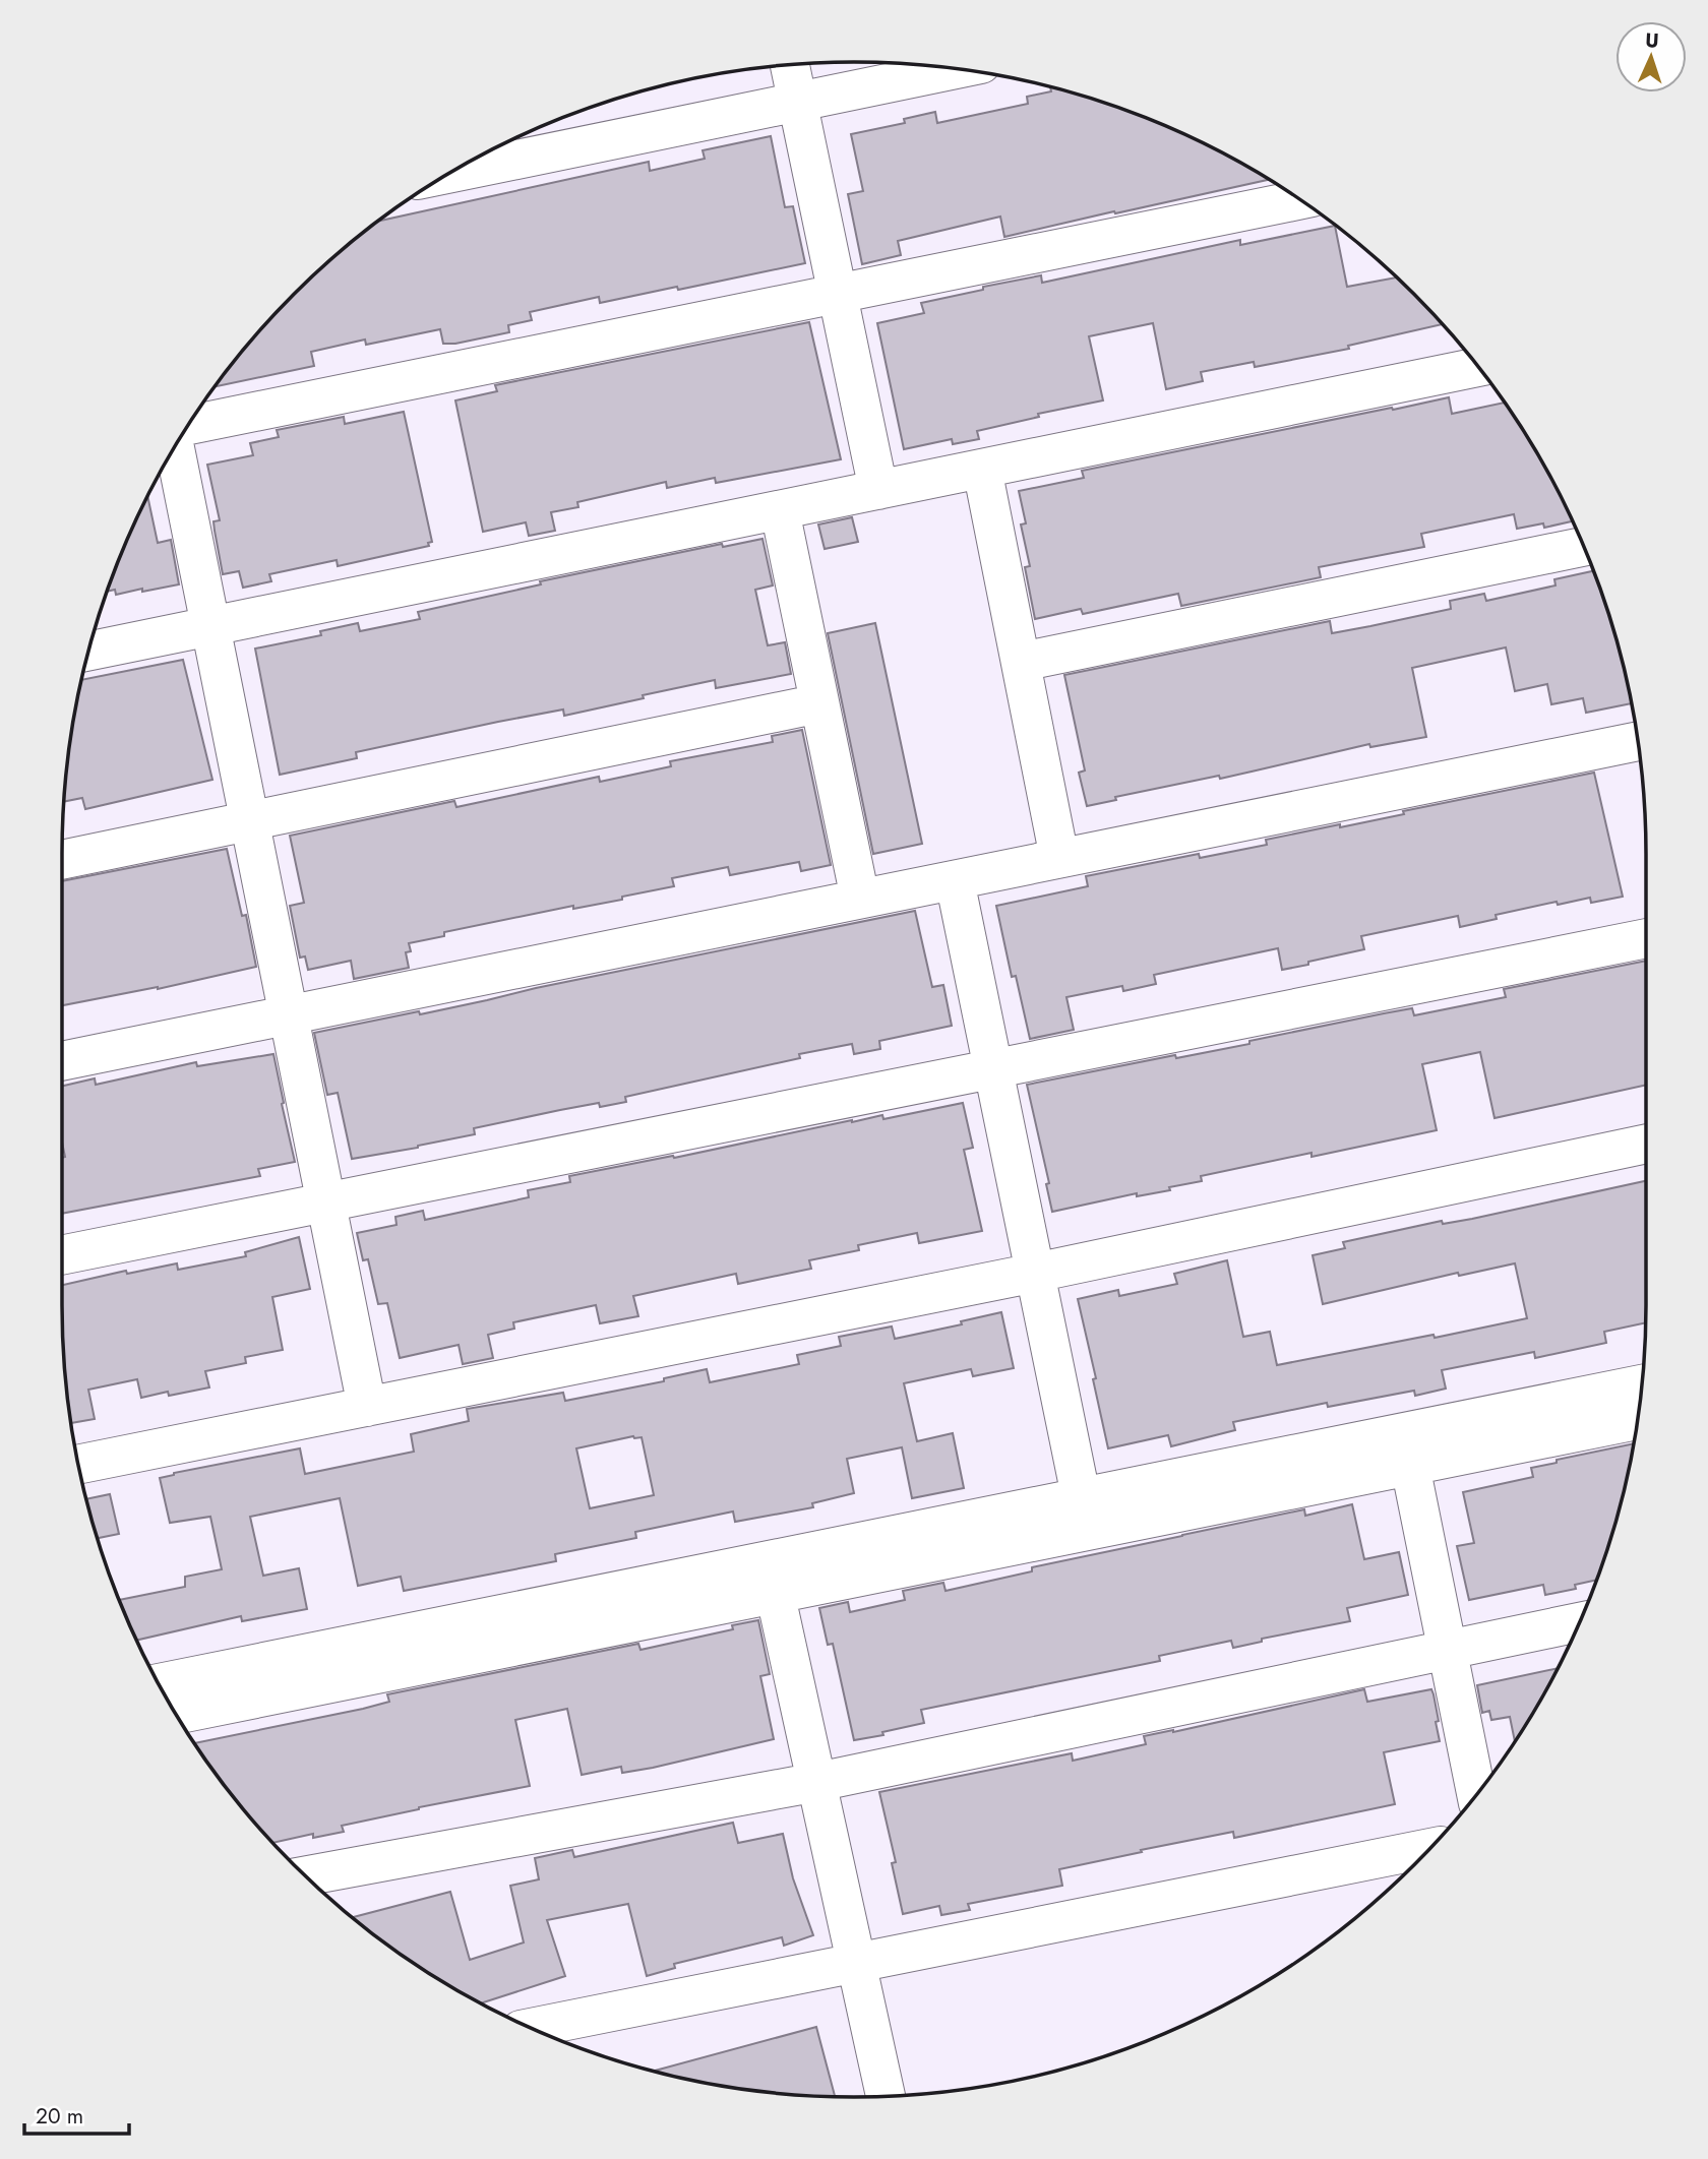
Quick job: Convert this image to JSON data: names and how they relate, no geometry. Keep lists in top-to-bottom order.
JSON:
{
  "scale_bar": "20 m",
  "north": "top"
}
